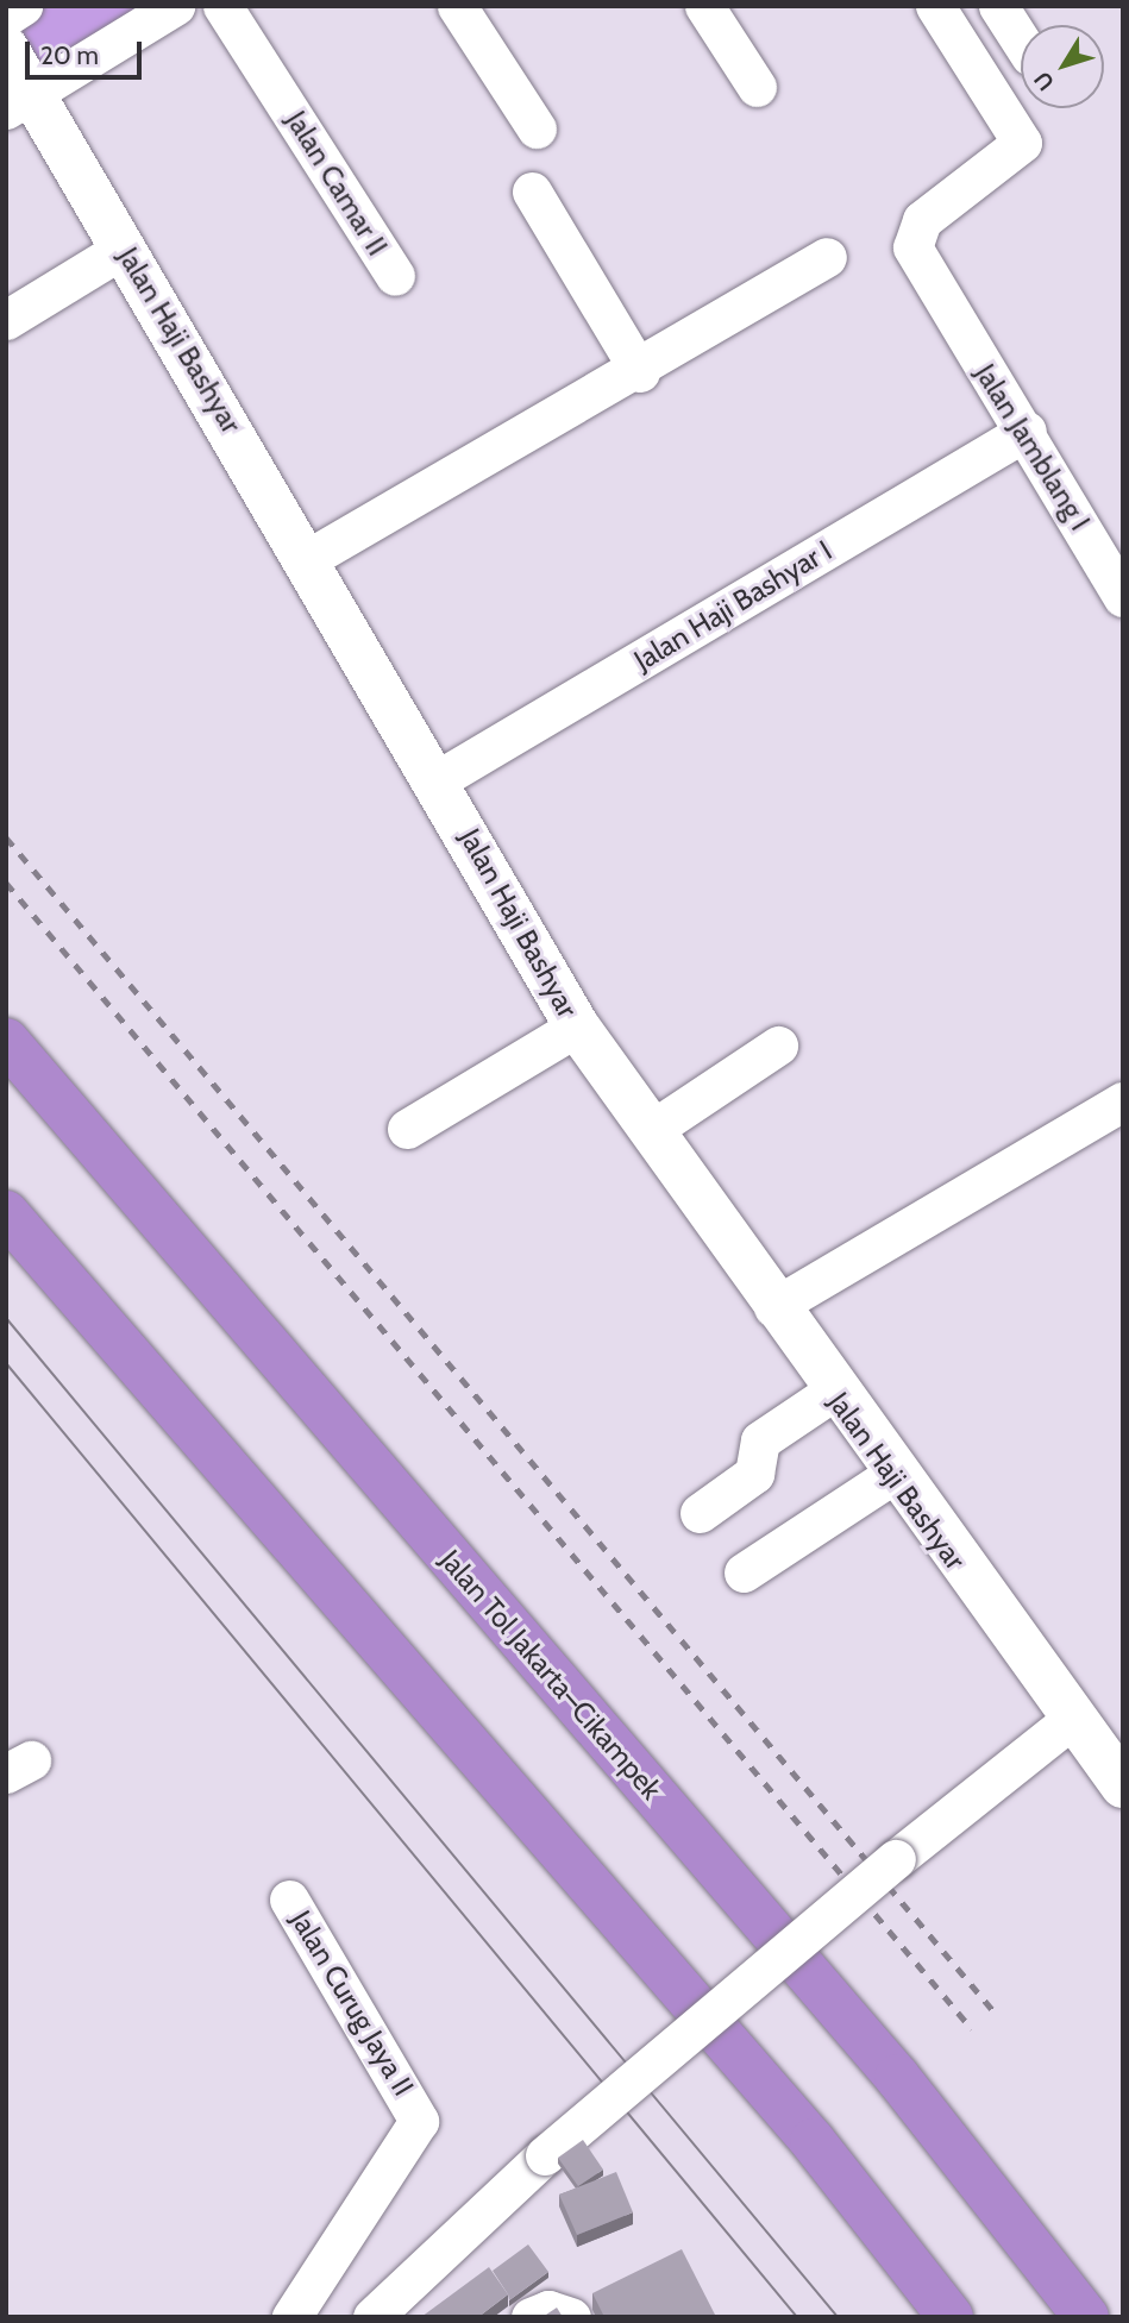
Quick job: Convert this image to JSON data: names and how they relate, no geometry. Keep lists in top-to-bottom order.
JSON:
{
  "streets": {
    "highway": ["Jalan Tol Jakarta–Cikampek"],
    "street": [
      "Jalan Camar II",
      "Jalan Haji Bashyar",
      "Jalan Jamblang I",
      "Jalan Haji Bashyar I",
      "Jalan Curug Jaya II"
    ]
  },
  "crossings": [
    ["Jalan Haji Bashyar", "Jalan Haji Bashyar I"],
    ["Jalan Jamblang I", "Jalan Haji Bashyar I"]
  ],
  "scale_bar": "20 m",
  "north": "bottom left"
}
